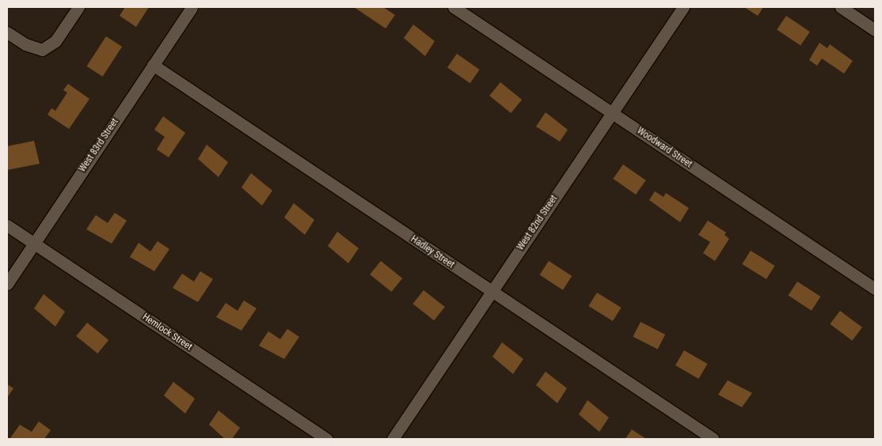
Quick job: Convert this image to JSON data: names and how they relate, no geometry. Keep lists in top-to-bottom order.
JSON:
{
  "streets": {
    "street": [
      "West 83rd Street",
      "Woodward Street",
      "West 82nd Street",
      "Hadley Street",
      "Hemlock Street"
    ]
  },
  "crossings": [
    ["West 83rd Street", "Hadley Street"],
    ["West 83rd Street", "Hemlock Street"],
    ["Woodward Street", "West 82nd Street"],
    ["West 82nd Street", "Hadley Street"]
  ]
}
